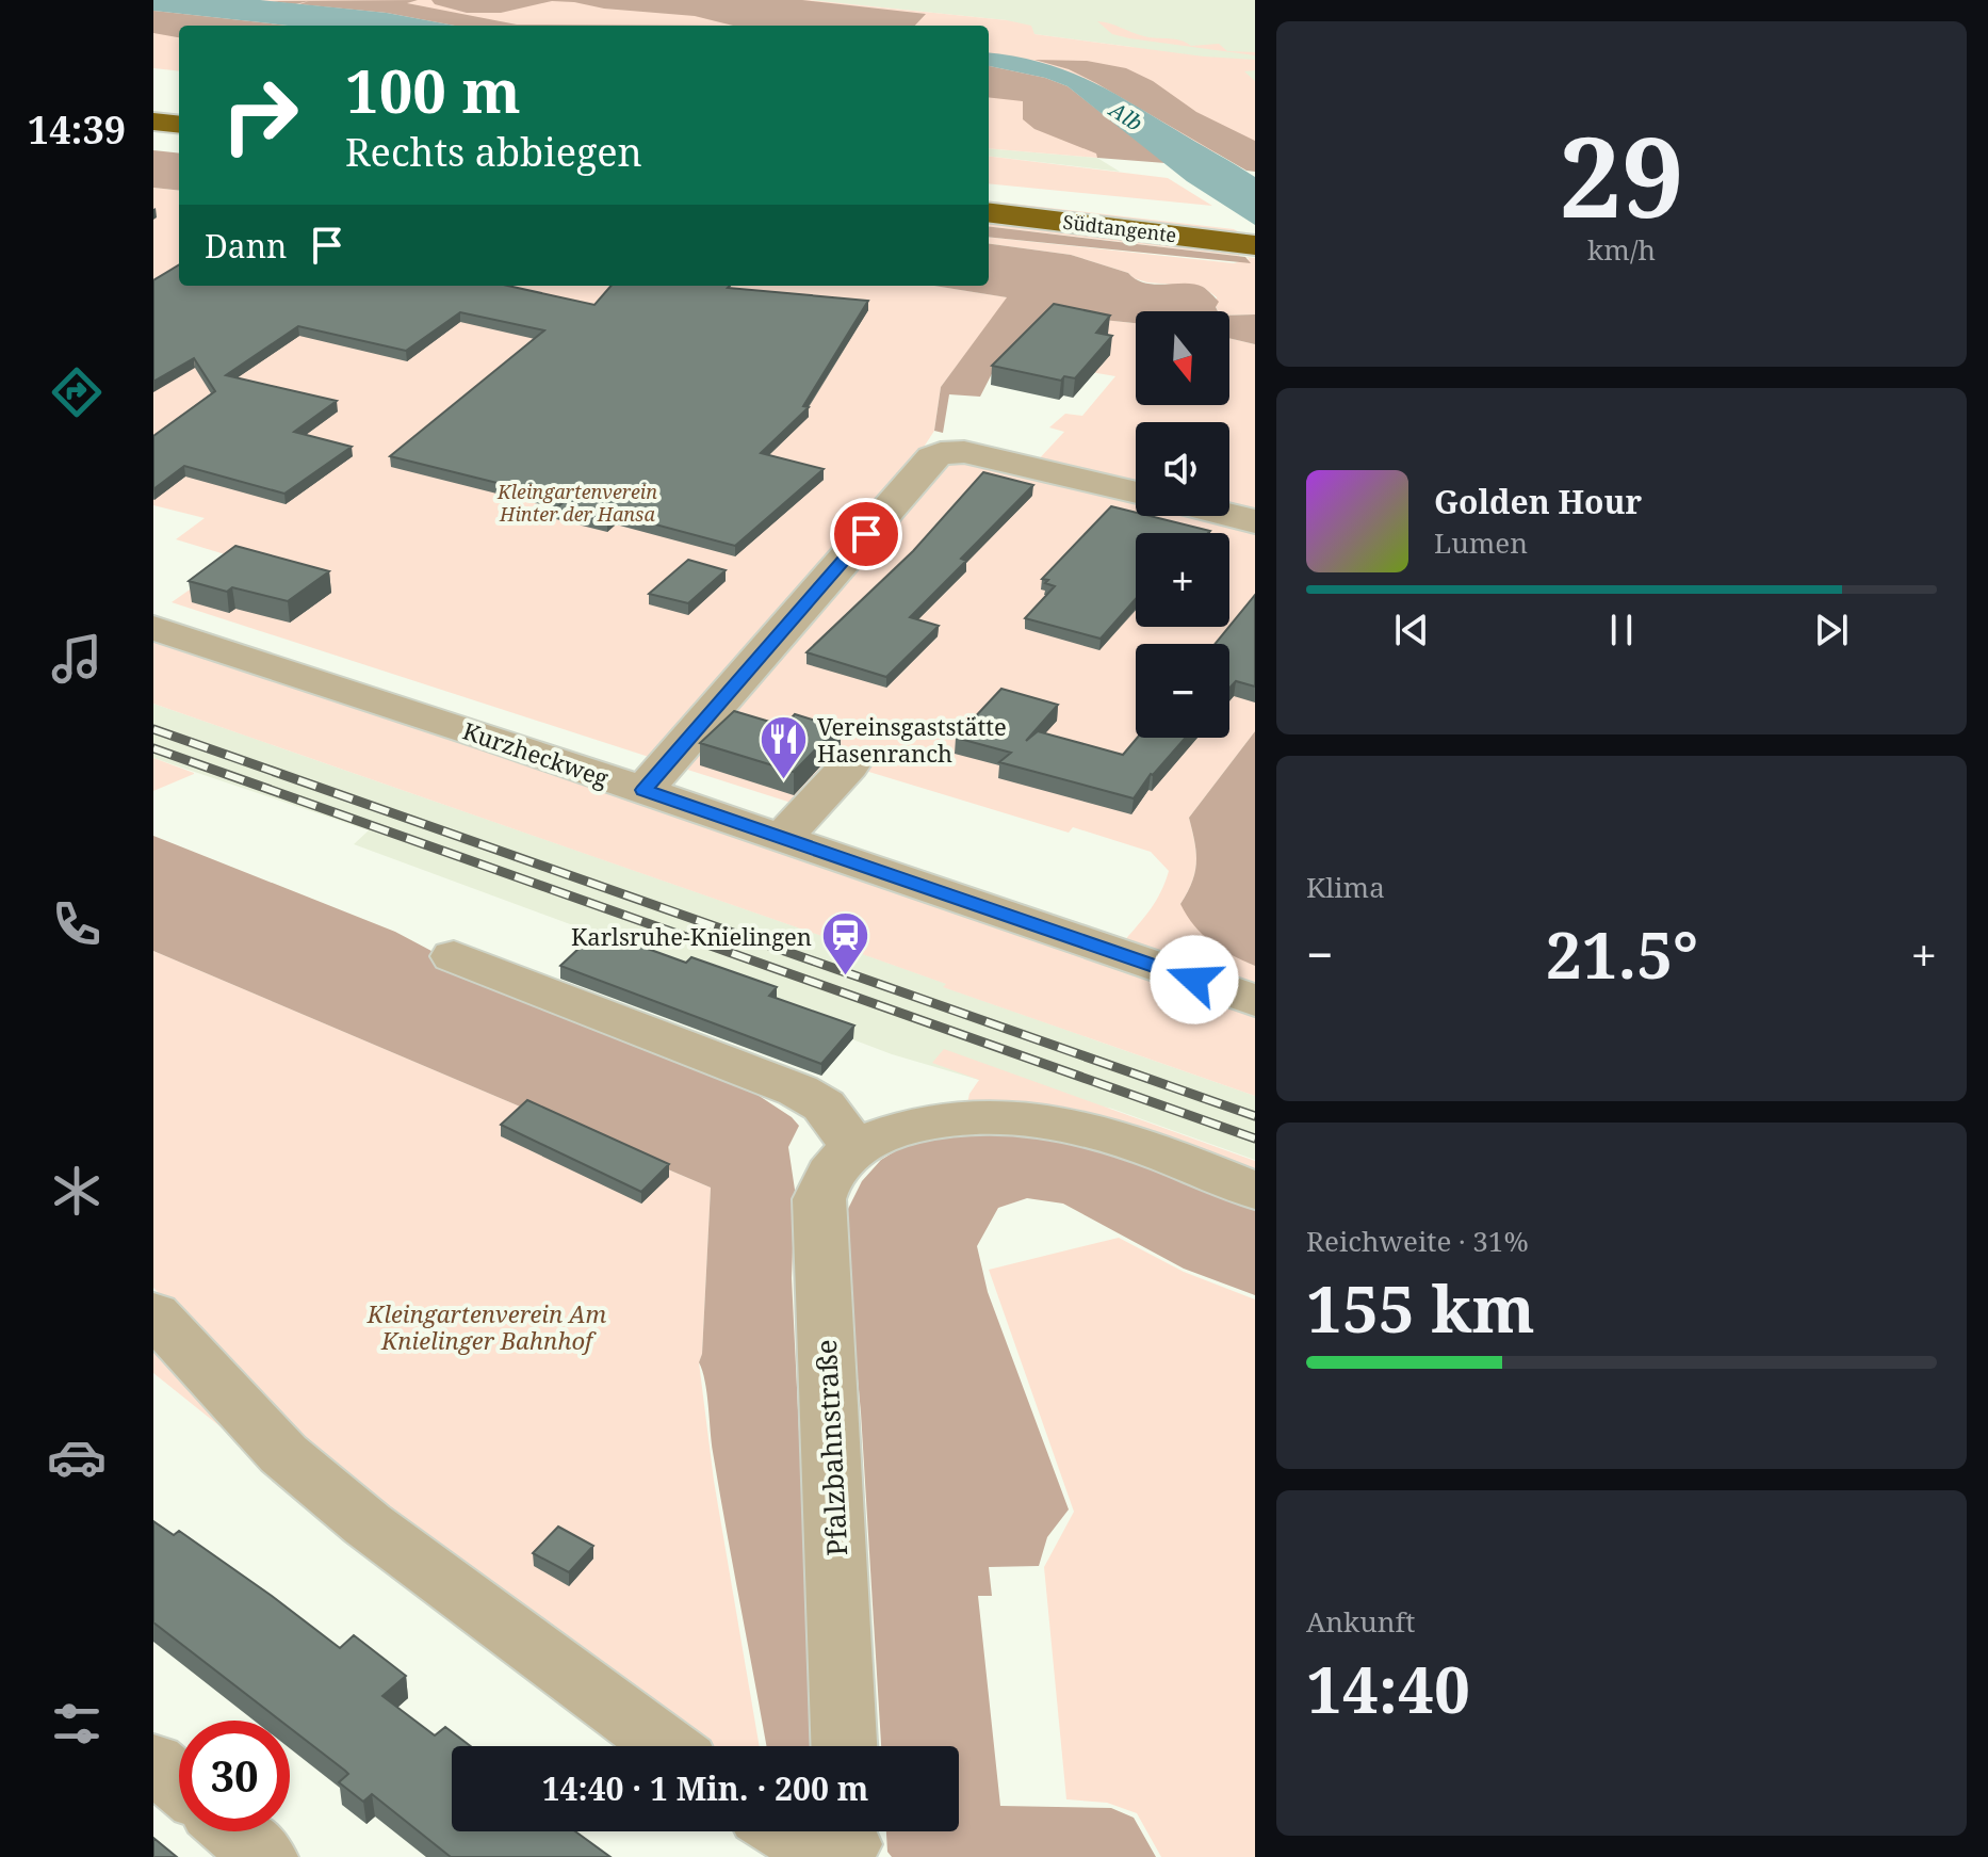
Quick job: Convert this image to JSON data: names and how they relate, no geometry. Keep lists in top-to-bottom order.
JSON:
{
  "streets": {
    "highway": ["Südtangente"],
    "street": ["Kurzheckweg", "Pfalzbahnstraße"]
  },
  "water": ["Alb"],
  "parks": ["Kleingartenverein Hinter der Hansa", "Kleingartenverein Am Knielinger Bahnhof"],
  "places": {
    "restaurant": ["Vereinsgaststätte Hasenranch"],
    "station": ["Karlsruhe-Knielingen"]
  },
  "north": "bottom",
  "page": {
    "tabs": "14:39",
    "tile": [
      ["29", "km/h"],
      "Klima",
      ["Reichweite · 31%", "155 km"],
      ["Ankunft", "14:40"]
    ],
    "turn": ["100 m", "Rechts abbiegen"],
    "then": "Dann",
    "map_buttons": ["+", "−"],
    "song": ["Golden Hour", "Lumen"],
    "heat": ["−", "21.5°", "+"],
    "limit": "30",
    "trip": "14:40 · 1 Min. · 200 m"
  }
}
